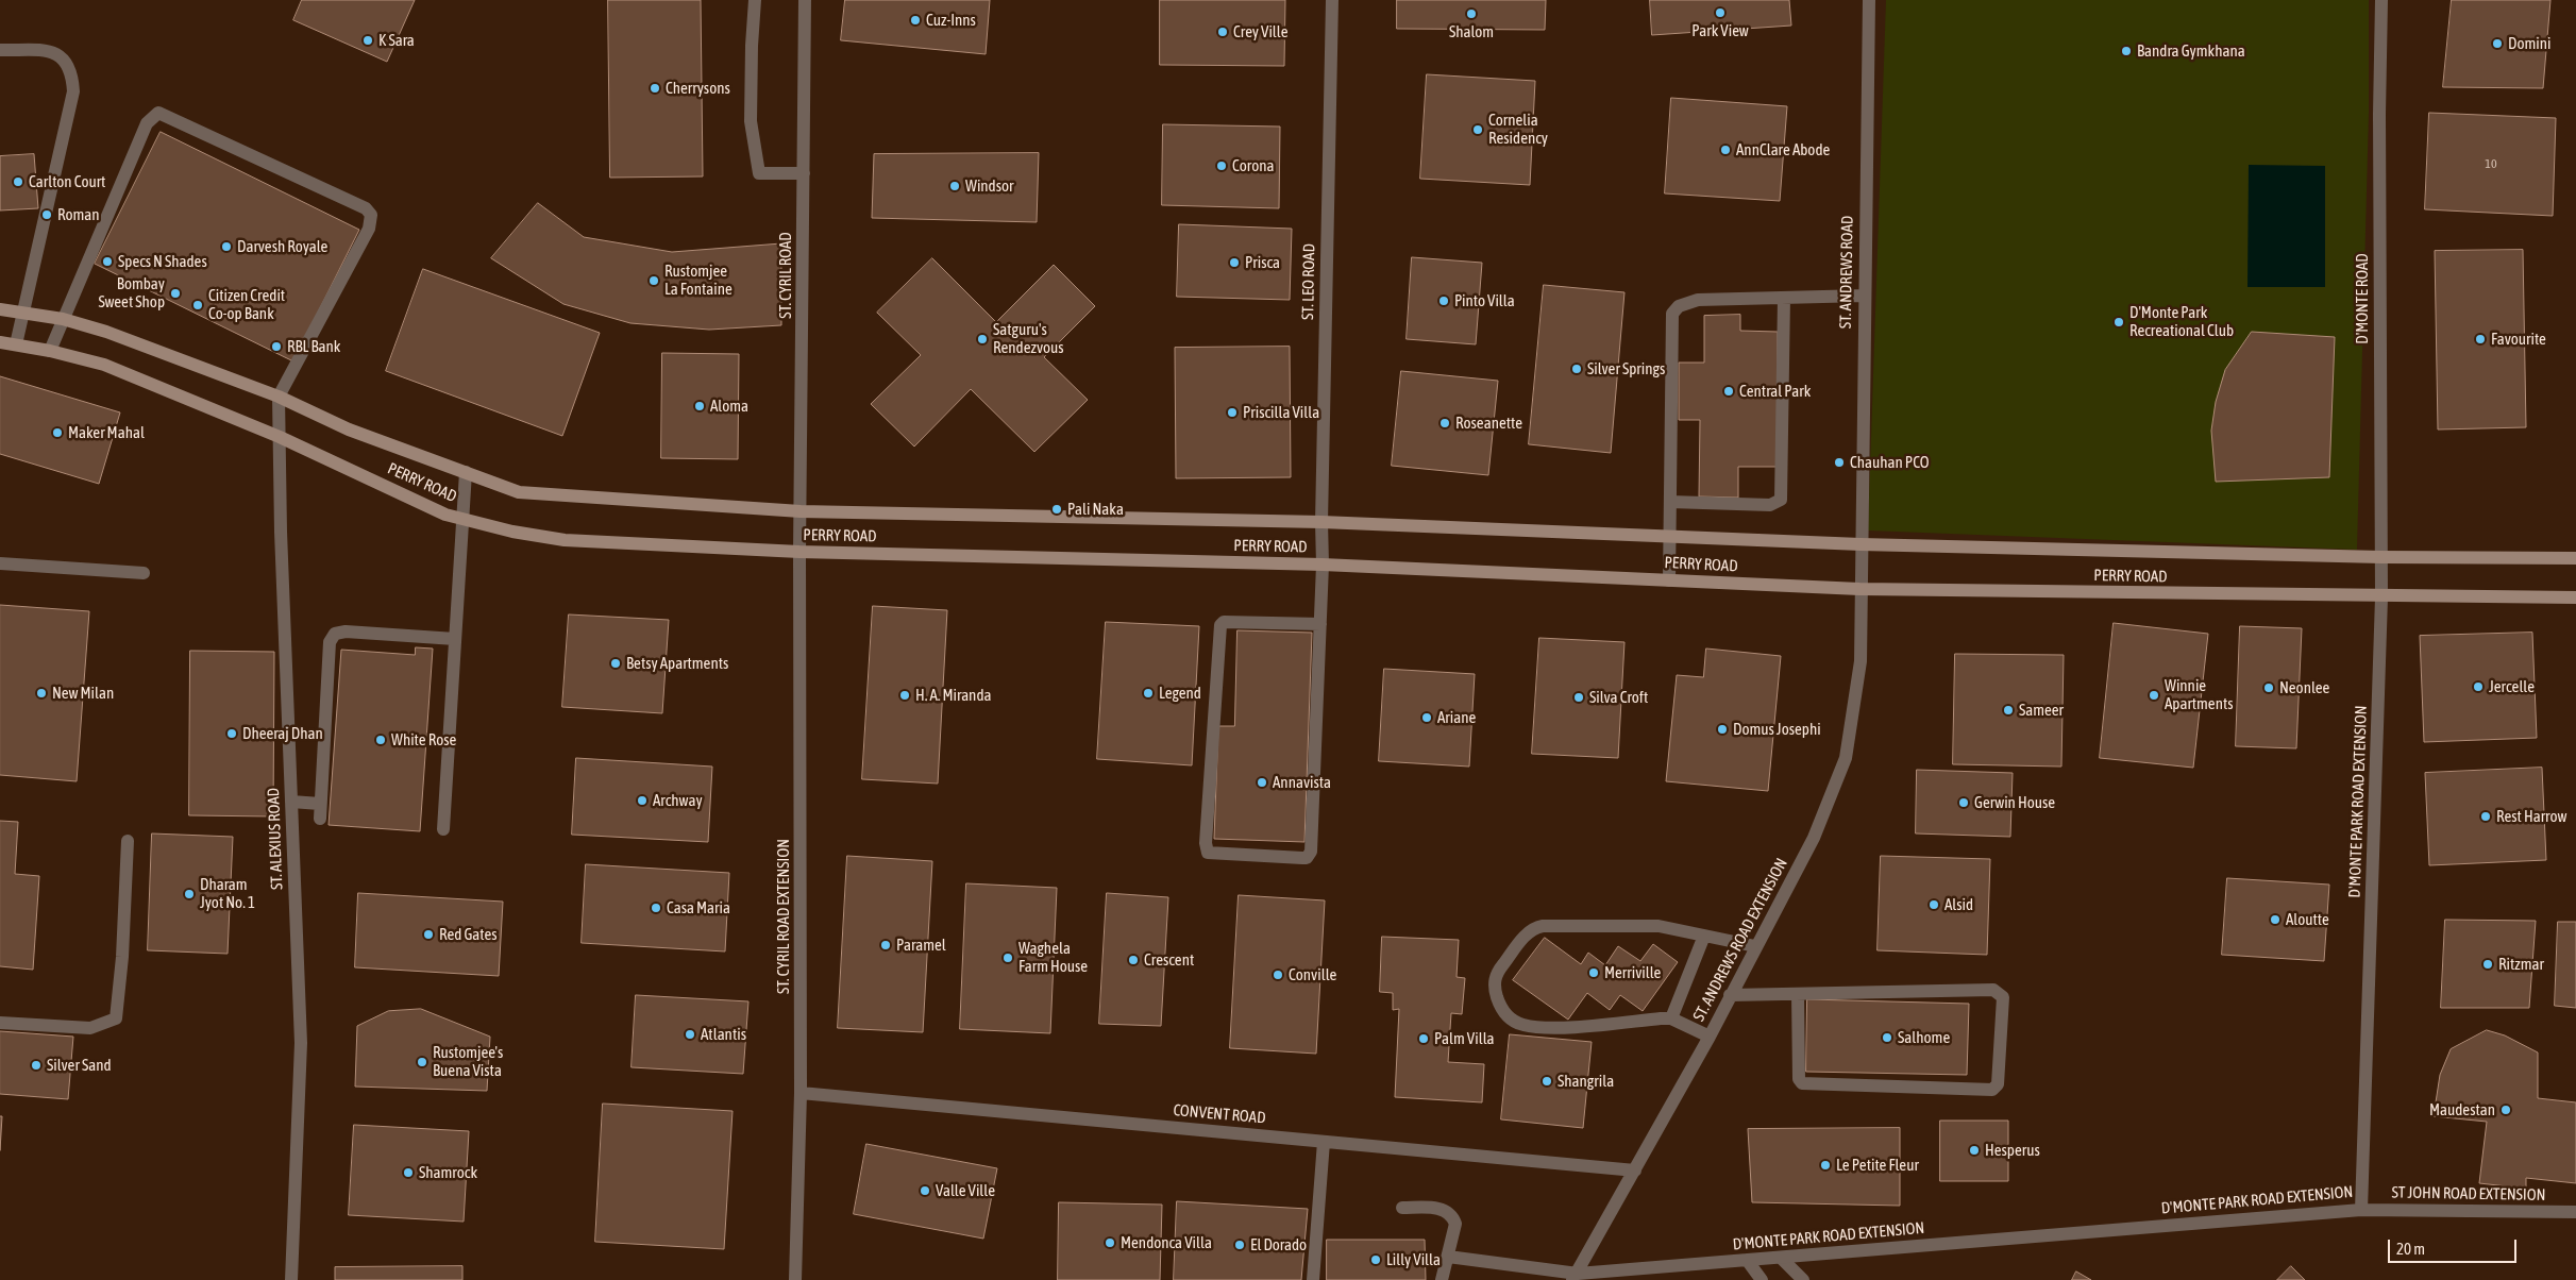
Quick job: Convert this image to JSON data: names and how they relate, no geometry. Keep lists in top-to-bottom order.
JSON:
{
  "streets": {
    "main road": ["PERRY ROAD"],
    "street": [
      "ST. ANDREWS ROAD",
      "ST. CYRIL ROAD",
      "ST. LEO ROAD",
      "D'MONTE ROAD",
      "D'MONTE PARK ROAD EXTENSION",
      "ST. ALEXIUS ROAD",
      "ST. CYRIL ROAD EXTENSION",
      "ST. ANDREWS ROAD EXTENSION",
      "CONVENT ROAD",
      "ST JOHN ROAD EXTENSION"
    ]
  },
  "crossings": [
    ["ST. ANDREWS ROAD", "PERRY ROAD"],
    ["ST. ANDREWS ROAD", "ST. ANDREWS ROAD EXTENSION"],
    ["ST. CYRIL ROAD", "PERRY ROAD"],
    ["ST. CYRIL ROAD", "ST. CYRIL ROAD EXTENSION"],
    ["ST. LEO ROAD", "PERRY ROAD"],
    ["D'MONTE ROAD", "PERRY ROAD"],
    ["D'MONTE ROAD", "D'MONTE PARK ROAD EXTENSION"],
    ["PERRY ROAD", "D'MONTE PARK ROAD EXTENSION"],
    ["PERRY ROAD", "ST. ALEXIUS ROAD"],
    ["PERRY ROAD", "ST. CYRIL ROAD EXTENSION"],
    ["PERRY ROAD", "ST. ANDREWS ROAD EXTENSION"],
    ["D'MONTE PARK ROAD EXTENSION", "ST. ANDREWS ROAD EXTENSION"],
    ["D'MONTE PARK ROAD EXTENSION", "ST JOHN ROAD EXTENSION"],
    ["ST. CYRIL ROAD EXTENSION", "CONVENT ROAD"],
    ["ST. ANDREWS ROAD EXTENSION", "CONVENT ROAD"]
  ],
  "places": [
    "Park View",
    "Shalom",
    "Cuz-Inns",
    "Crey Ville",
    "K Sara",
    "Domini",
    "Bandra Gymkhana",
    "Cherrysons",
    "Cornelia Residency",
    "AnnClare Abode",
    "Corona",
    "Carlton Court",
    "Windsor",
    "Roman",
    "Darvesh Royale",
    "Specs N Shades",
    "Prisca",
    "Rustomjee La Fontaine",
    "Bombay Sweet Shop",
    "Pinto Villa",
    "Citizen Credit Co-op Bank",
    "D'Monte Park Recreational Club",
    "Satguru's Rendezvous",
    "Favourite",
    "RBL Bank",
    "Silver Springs",
    "Central Park",
    "Aloma",
    "Priscilla Villa",
    "Roseanette",
    "Maker Mahal",
    "Chauhan PCO",
    "Pali Naka",
    "Betsy Apartments",
    "Jercelle",
    "Neonlee",
    "New Milan",
    "Legend",
    "H. A. Miranda",
    "Winnie Apartments",
    "Silva Croft",
    "Sameer",
    "Ariane",
    "Domus Josephi",
    "Dheeraj Dhan",
    "White Rose",
    "Annavista",
    "Archway",
    "Gerwin House",
    "Rest Harrow",
    "Dharam Jyot No. 1",
    "Alsid",
    "Casa Maria",
    "Aloutte",
    "Red Gates",
    "Paramel",
    "Waghela Farm House",
    "Crescent",
    "Ritzmar",
    "Merriville",
    "Conville",
    "Atlantis",
    "Salhome",
    "Palm Villa",
    "Rustomjee's Buena Vista",
    "Silver Sand",
    "Shangrila",
    "Maudestan",
    "Hesperus",
    "Le Petite Fleur",
    "Shamrock",
    "Valle Ville",
    "Mendonca Villa",
    "El Dorado",
    "Lilly Villa"
  ],
  "house_numbers": ["10"],
  "scale_bar": "20 m"
}
